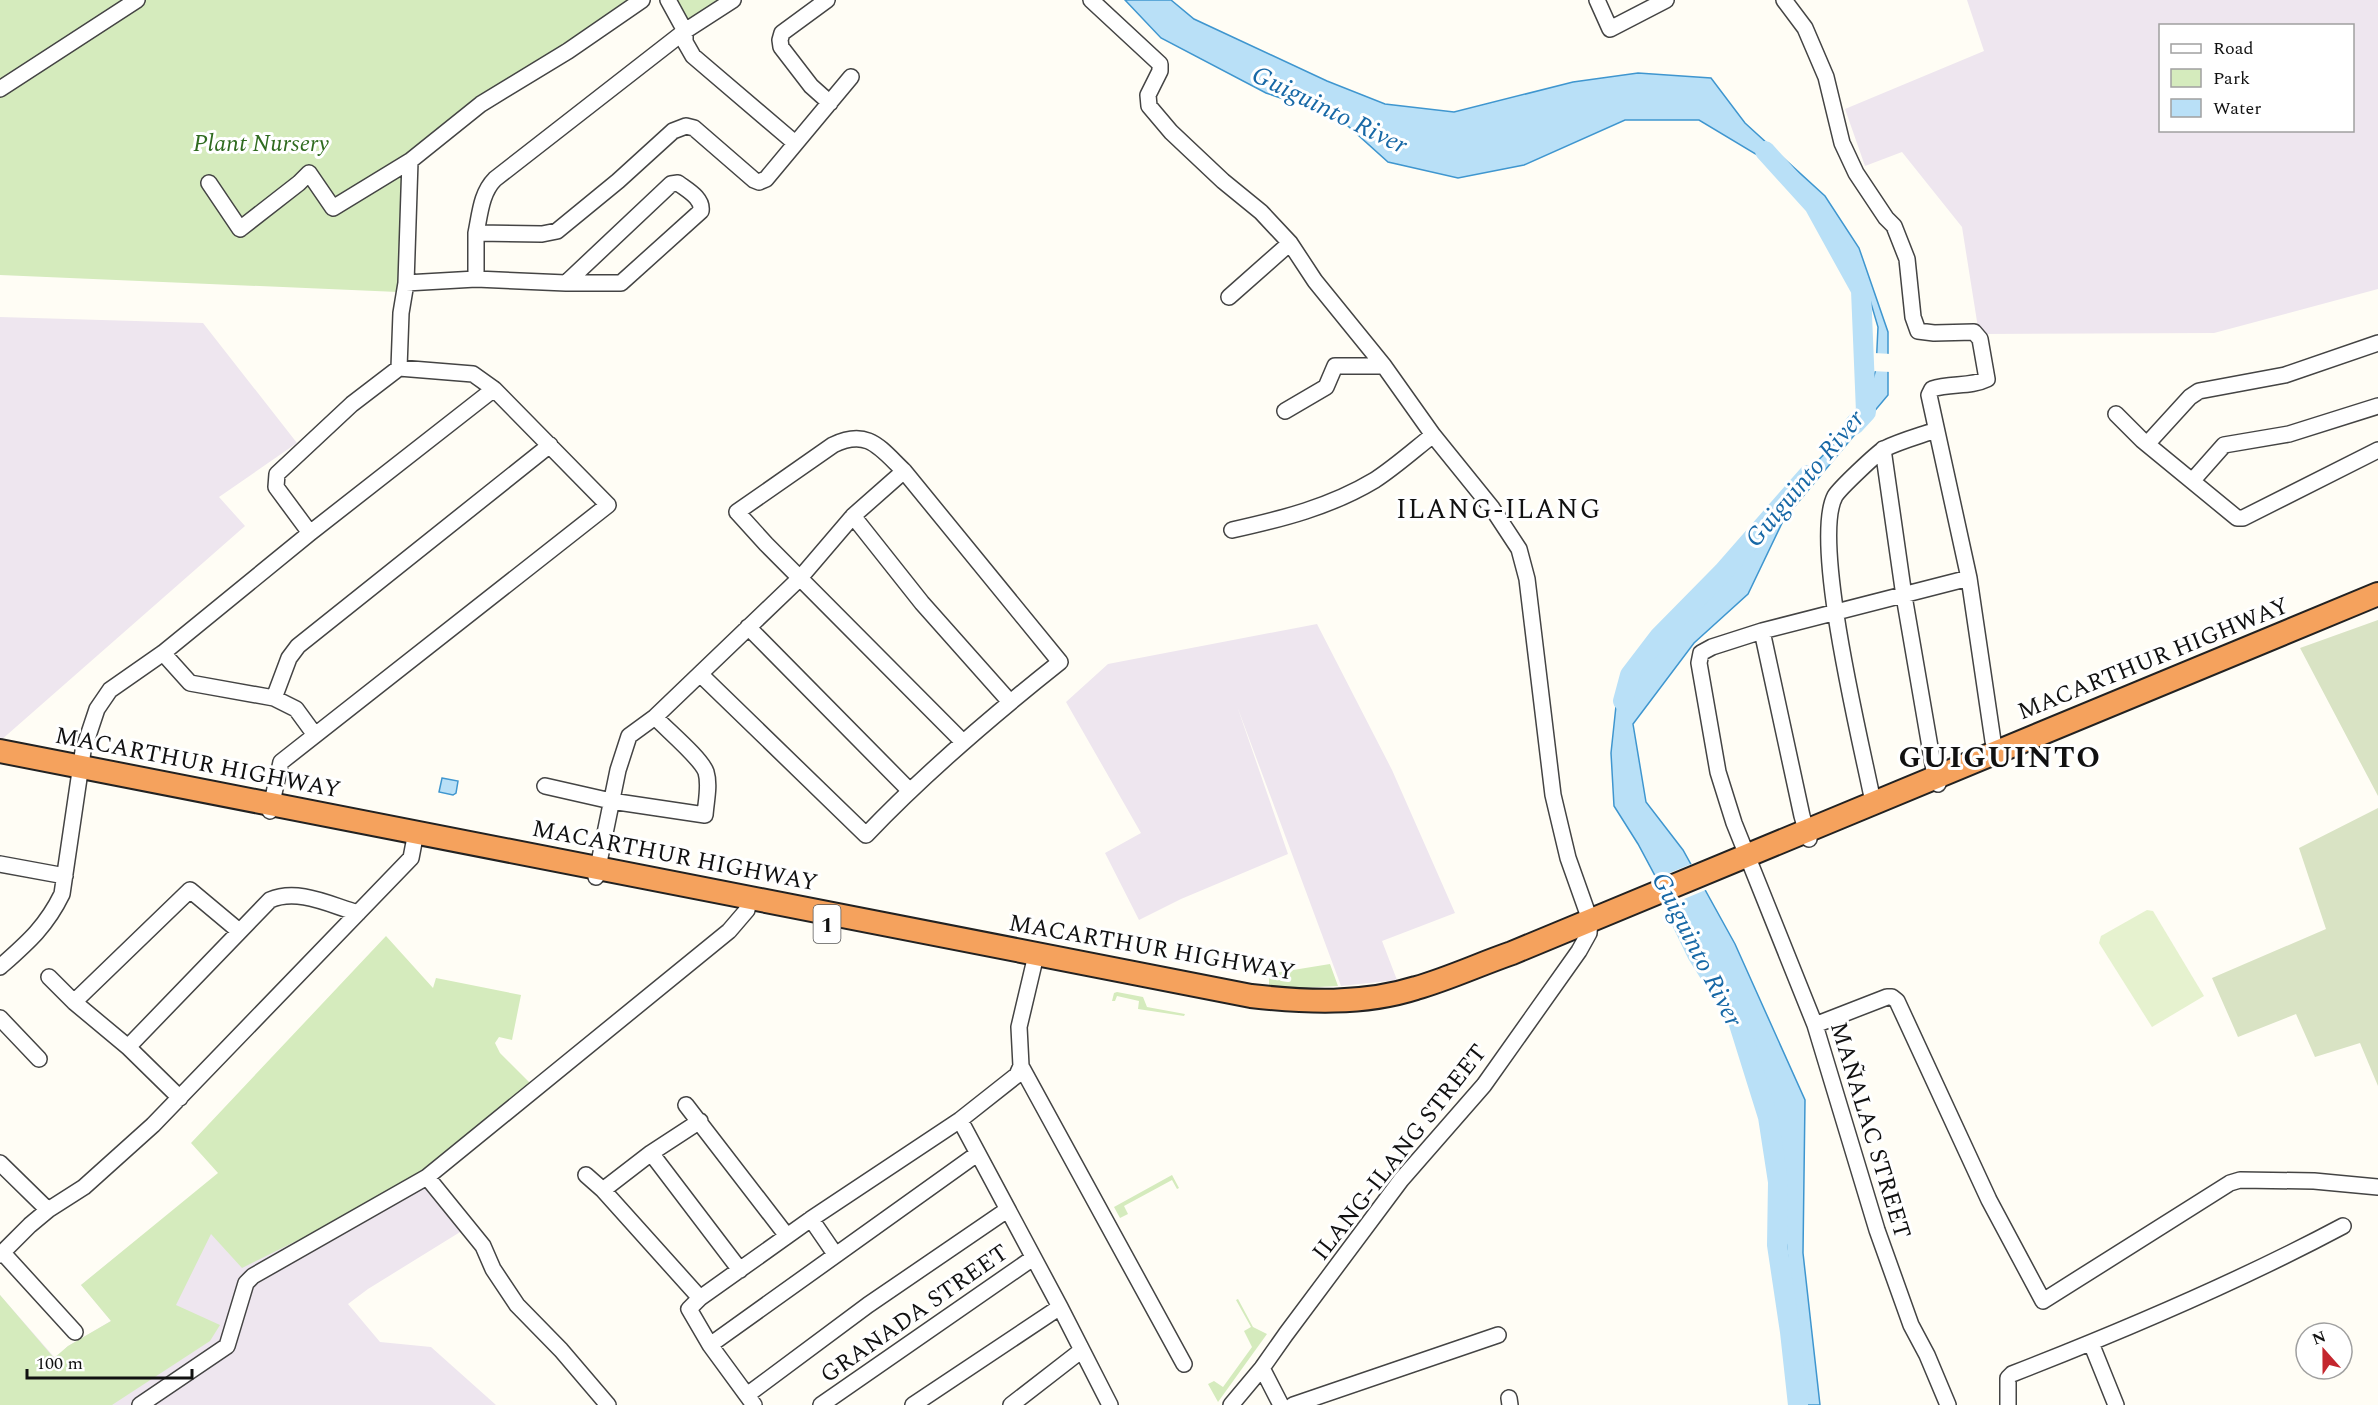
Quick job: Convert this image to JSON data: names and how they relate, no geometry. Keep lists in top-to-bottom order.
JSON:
{
  "streets": {
    "highway": ["MACARTHUR HIGHWAY", "1"],
    "street": ["MAÑALAC STREET", "ILANG-ILANG STREET", "GRANADA STREET"]
  },
  "crossings": [
    ["MACARTHUR HIGHWAY", "MAÑALAC STREET"],
    ["MACARTHUR HIGHWAY", "ILANG-ILANG STREET"]
  ],
  "districts": ["ILANG-ILANG", "GUIGUINTO"],
  "water": ["Guiguinto River"],
  "parks": ["Plant Nursery"],
  "legend": ["Road", "Park", "Water"],
  "scale_bar": "100 m",
  "north": "top"
}
